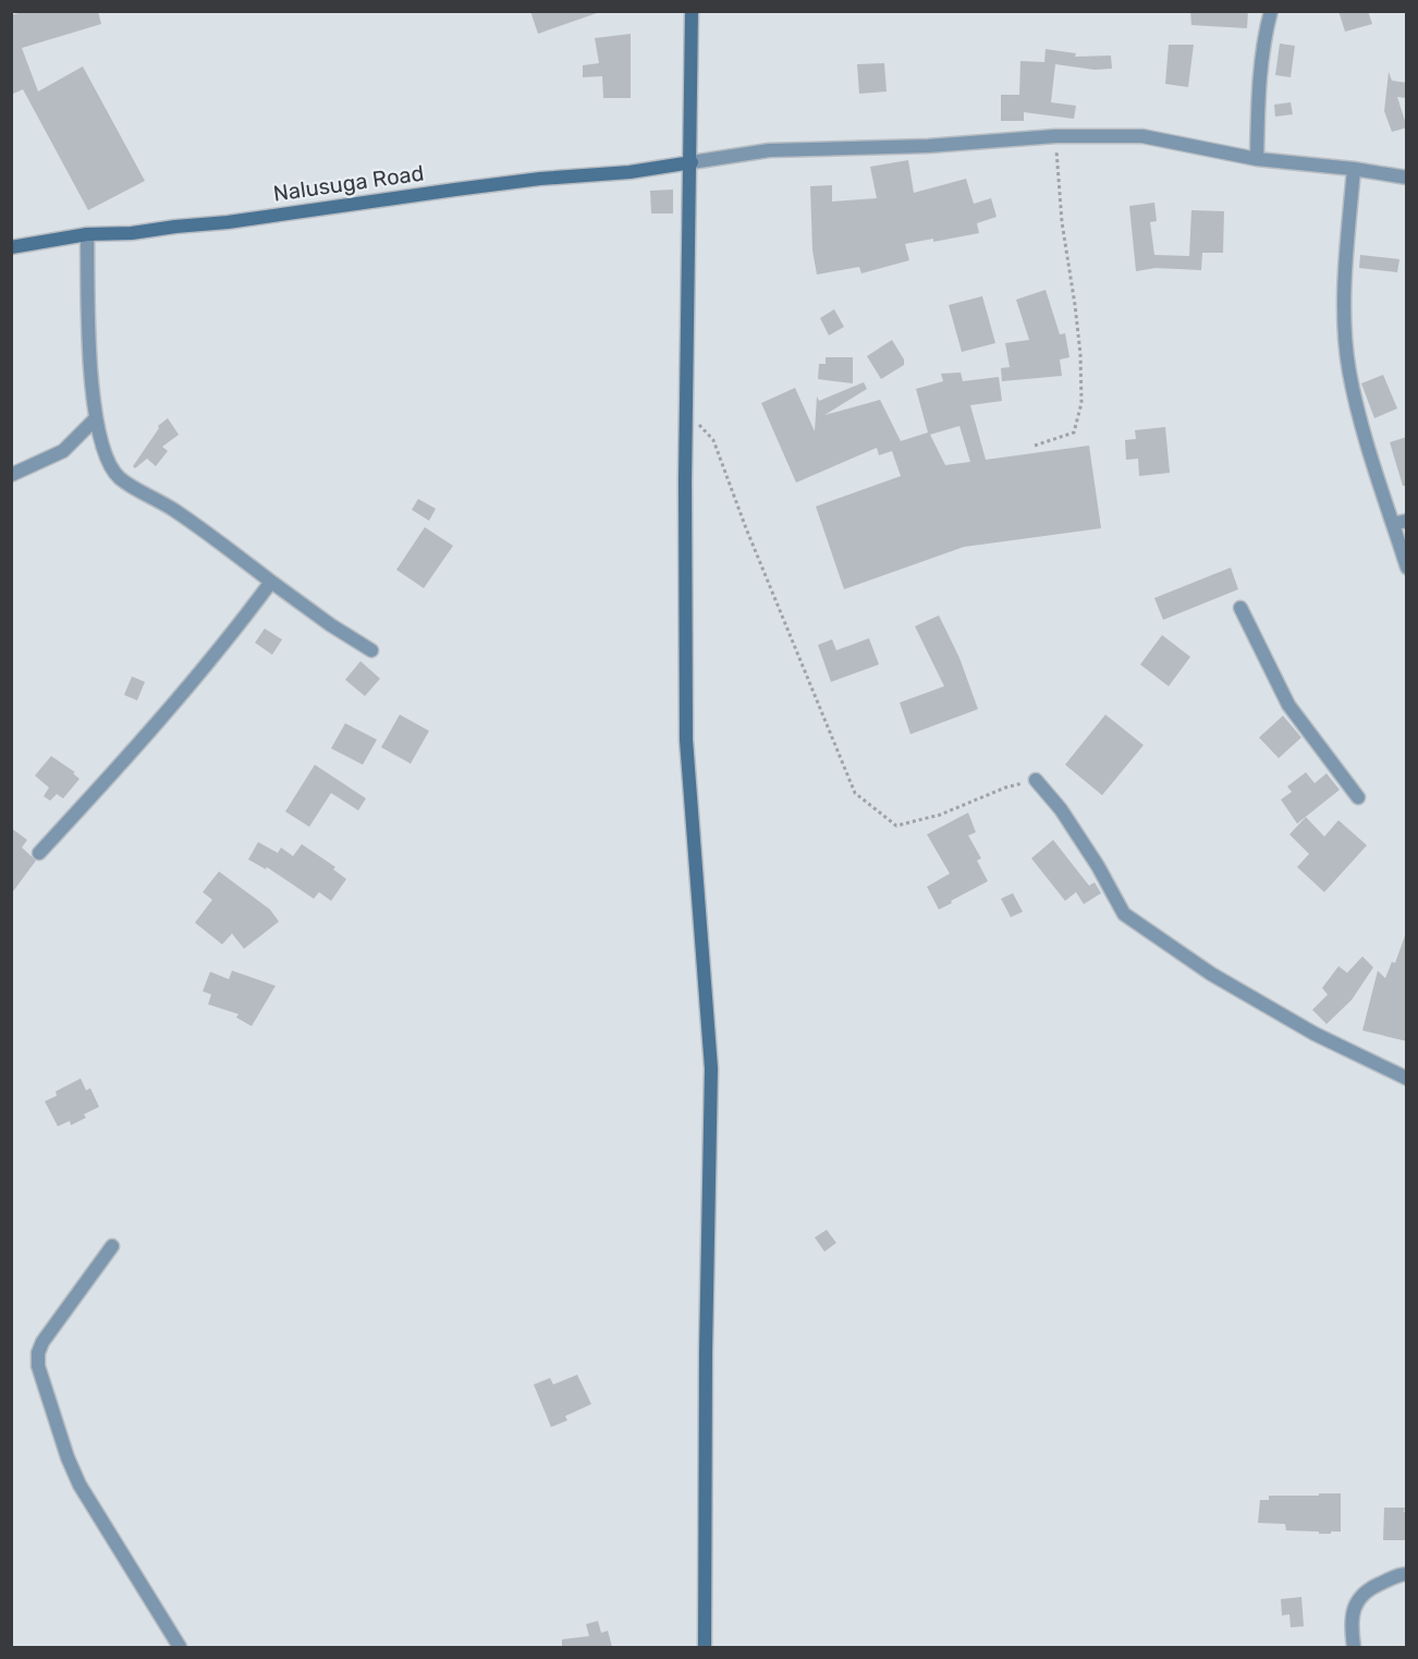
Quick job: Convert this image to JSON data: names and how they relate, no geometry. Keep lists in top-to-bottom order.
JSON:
{
  "streets": {
    "street": ["Nalusuga Road"]
  }
}
